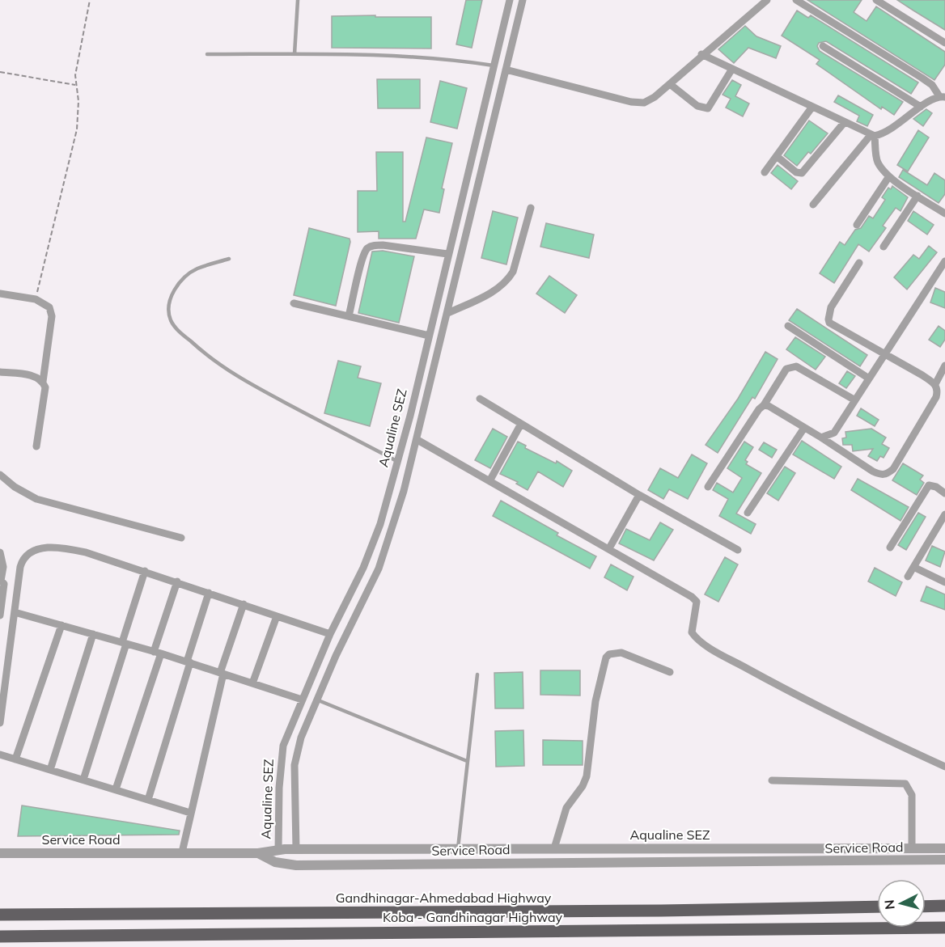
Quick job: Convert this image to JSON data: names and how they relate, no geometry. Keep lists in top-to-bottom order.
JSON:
{
  "streets": {
    "main road": ["Gandhinagar-Ahmedabad Highway", "Koba - Gandhinagar Highway"],
    "street": ["Aqualine SEZ", "Service Road"]
  },
  "crossings": [
    ["Aqualine SEZ", "Service Road"]
  ],
  "north": "left"
}
